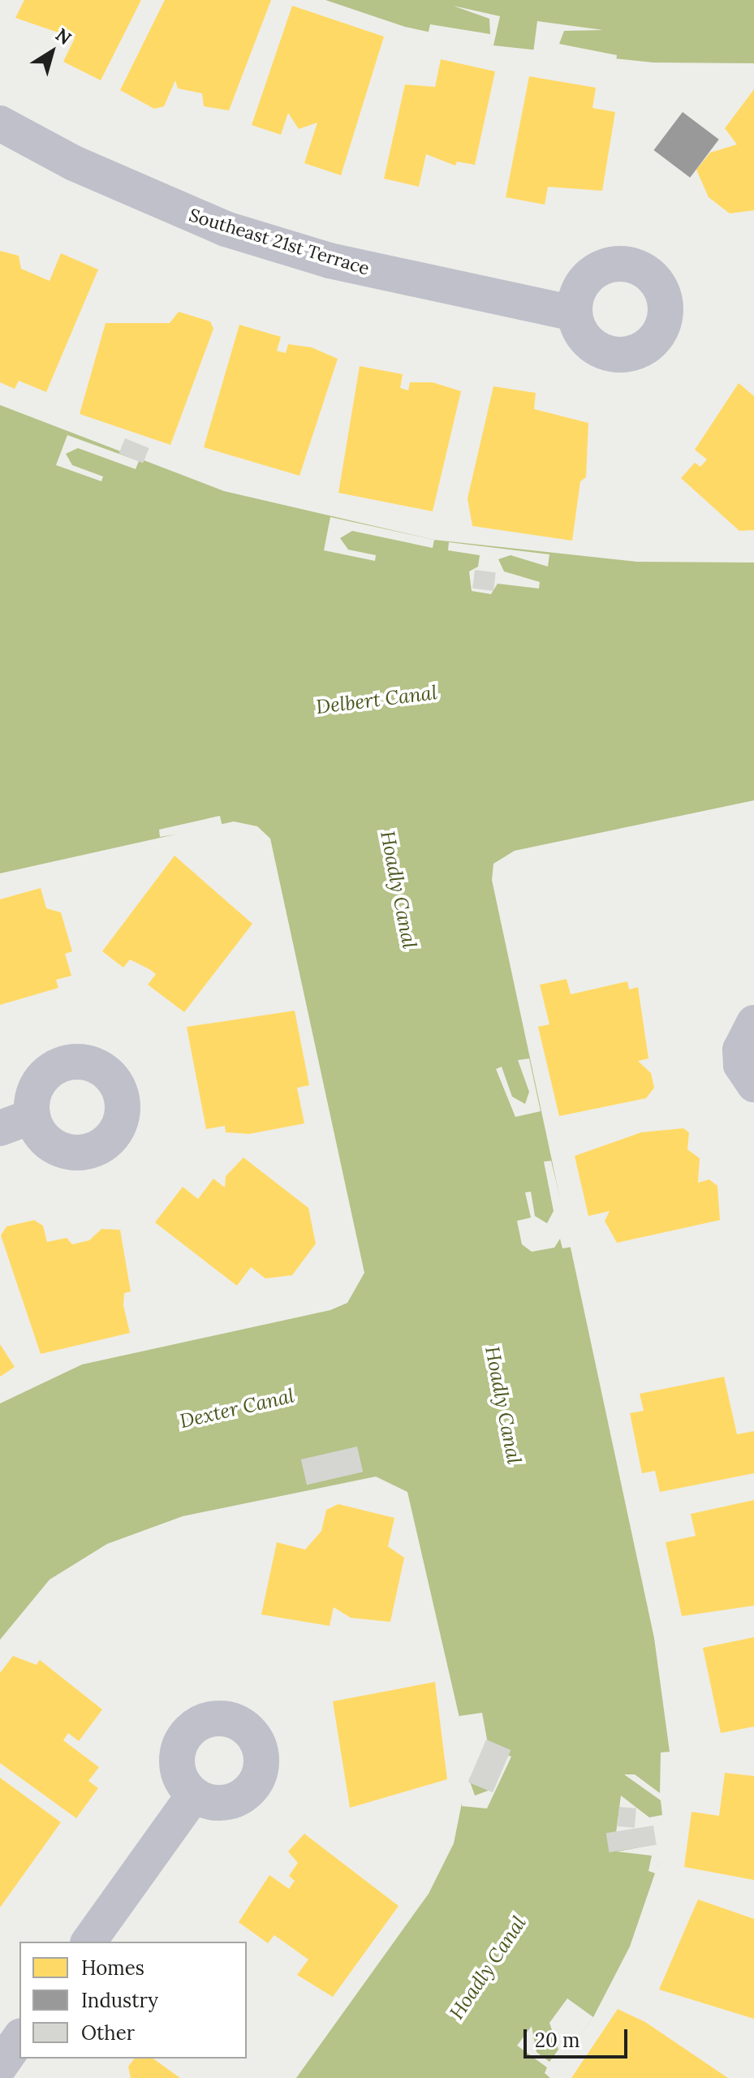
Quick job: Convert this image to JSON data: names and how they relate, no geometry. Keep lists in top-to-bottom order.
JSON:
{
  "streets": {
    "street": ["Southeast 21st Terrace"]
  },
  "water": ["Delbert Canal", "Hoadly Canal", "Dexter Canal"],
  "legend": ["Homes", "Industry", "Other"],
  "scale_bar": "20 m",
  "north": "top right"
}
